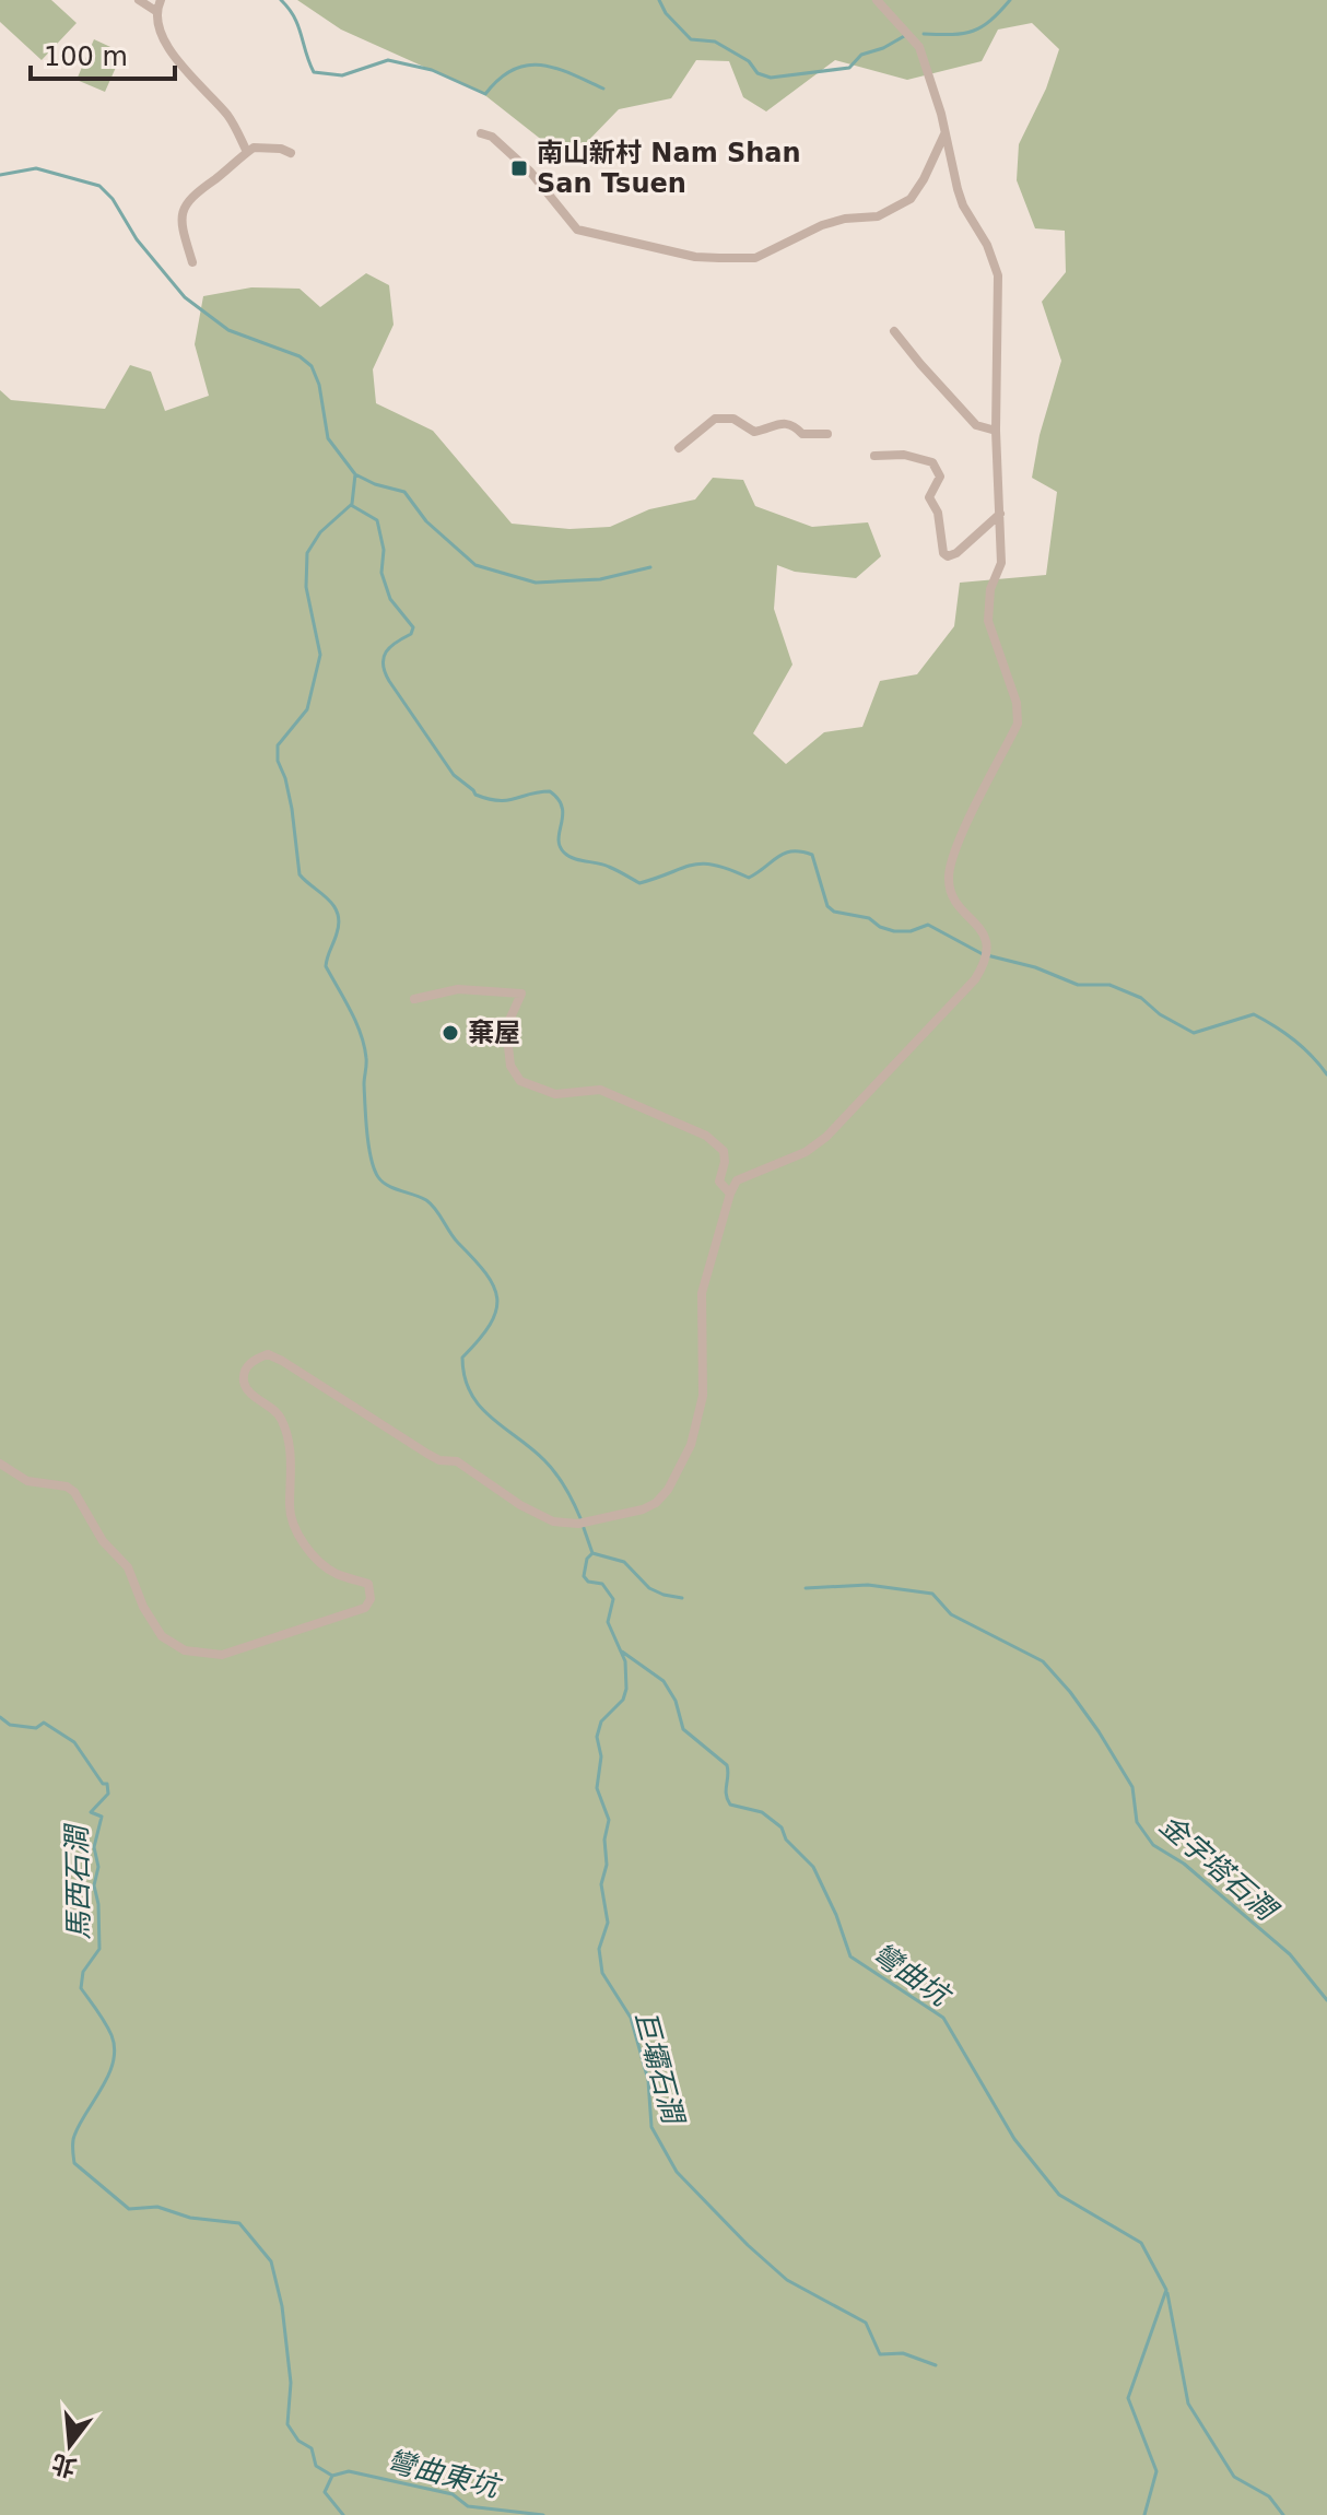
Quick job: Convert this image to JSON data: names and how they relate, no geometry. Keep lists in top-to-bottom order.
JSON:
{
  "water": [
    "金字塔石澗",
    "馬西石澗",
    "彎曲坑",
    "巨壩石澗",
    "彎曲東坑"
  ],
  "places": {
    "transit": ["南山新村 Nam Shan San Tsuen"],
    "other": ["棄屋"]
  },
  "scale_bar": "100 m",
  "north": "bottom"
}
